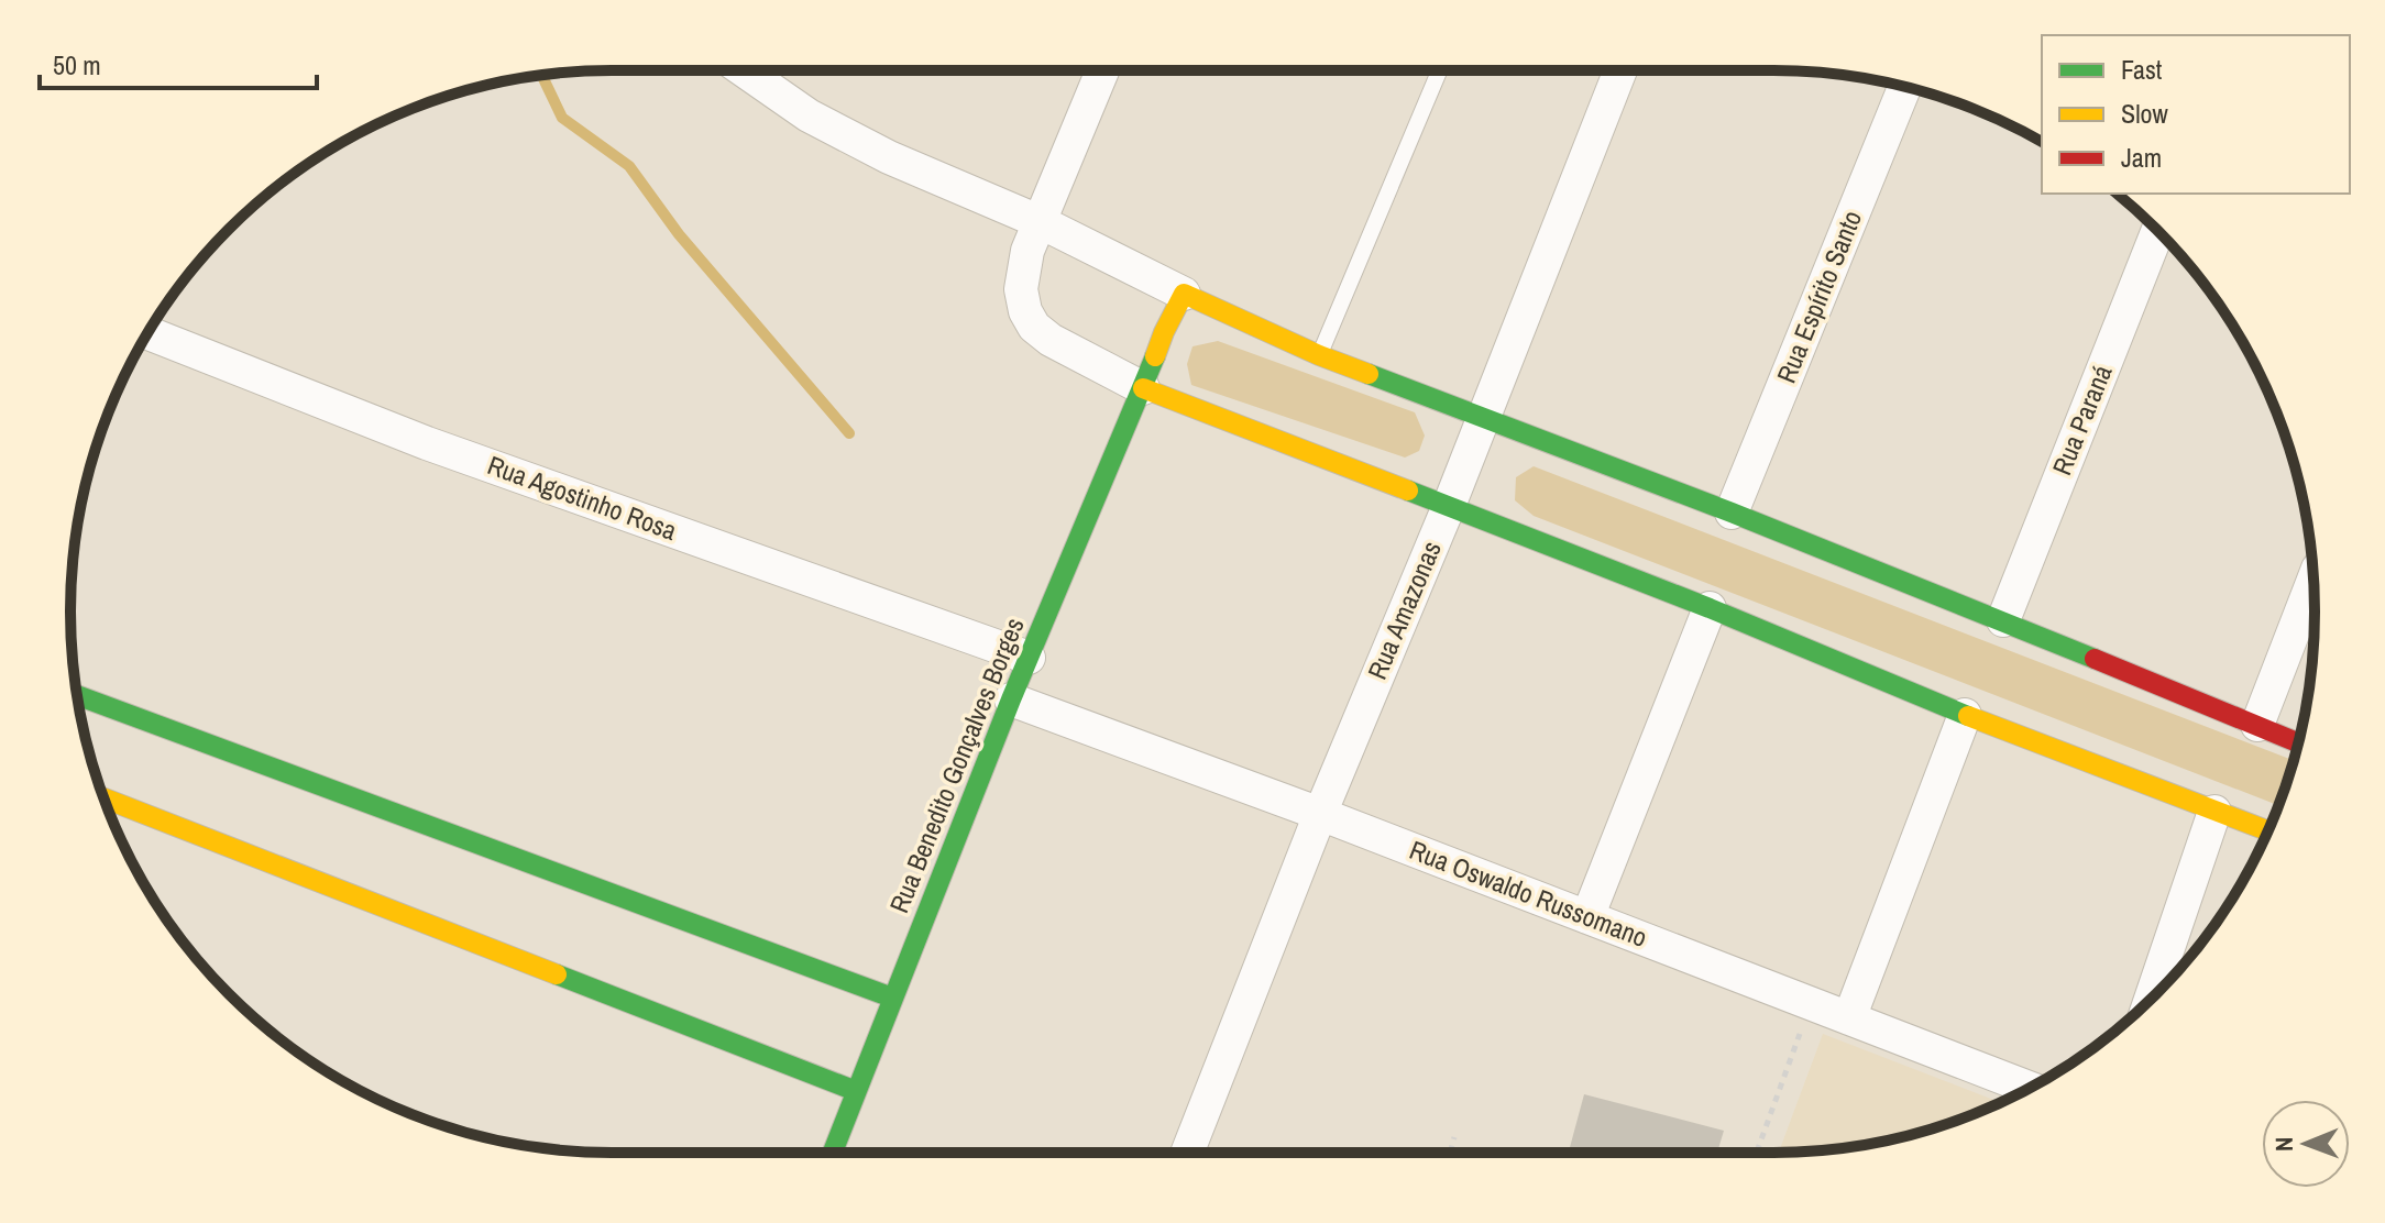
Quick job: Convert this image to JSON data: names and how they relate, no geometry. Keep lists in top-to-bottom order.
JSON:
{
  "streets": {
    "street": [
      "Rua Espírito Santo",
      "Rua Paraná",
      "Rua Agostinho Rosa",
      "Rua Amazonas",
      "Rua Benedito Gonçalves Borges",
      "Rua Oswaldo Russomano"
    ]
  },
  "crossings": [
    ["Rua Agostinho Rosa", "Rua Benedito Gonçalves Borges"],
    ["Rua Amazonas", "Rua Oswaldo Russomano"],
    ["Rua Benedito Gonçalves Borges", "Rua Oswaldo Russomano"]
  ],
  "legend": ["Fast", "Slow", "Jam"],
  "scale_bar": "50 m",
  "north": "left"
}
